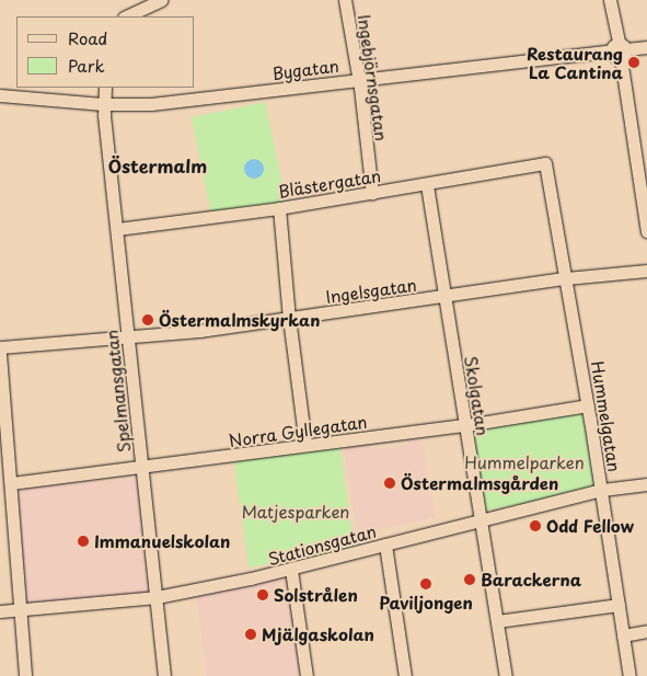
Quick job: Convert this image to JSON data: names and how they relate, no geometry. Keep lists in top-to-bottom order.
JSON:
{
  "streets": {
    "street": [
      "Bygatan",
      "Ingebjörnsgatan",
      "Blästergatan",
      "Ingelsgatan",
      "Spelmansgatan",
      "Skolgatan",
      "Hummelgatan",
      "Norra Gyllegatan",
      "Stationsgatan"
    ]
  },
  "crossings": [
    ["Bygatan", "Ingebjörnsgatan"],
    ["Bygatan", "Spelmansgatan"],
    ["Ingebjörnsgatan", "Blästergatan"],
    ["Blästergatan", "Spelmansgatan"],
    ["Blästergatan", "Skolgatan"],
    ["Blästergatan", "Hummelgatan"],
    ["Ingelsgatan", "Spelmansgatan"],
    ["Ingelsgatan", "Skolgatan"],
    ["Ingelsgatan", "Hummelgatan"],
    ["Spelmansgatan", "Norra Gyllegatan"],
    ["Spelmansgatan", "Stationsgatan"],
    ["Skolgatan", "Norra Gyllegatan"],
    ["Skolgatan", "Stationsgatan"],
    ["Hummelgatan", "Norra Gyllegatan"],
    ["Hummelgatan", "Stationsgatan"]
  ],
  "districts": ["Östermalm"],
  "parks": ["Hummelparken", "Matjesparken"],
  "places": [
    "Restaurang La Cantina",
    "Östermalmskyrkan",
    "Östermalmsgården",
    "Odd Fellow",
    "Immanuelskolan",
    "Barackerna",
    "Paviljongen",
    "Solstrålen",
    "Mjälgaskolan"
  ],
  "legend": ["Road", "Park"]
}
